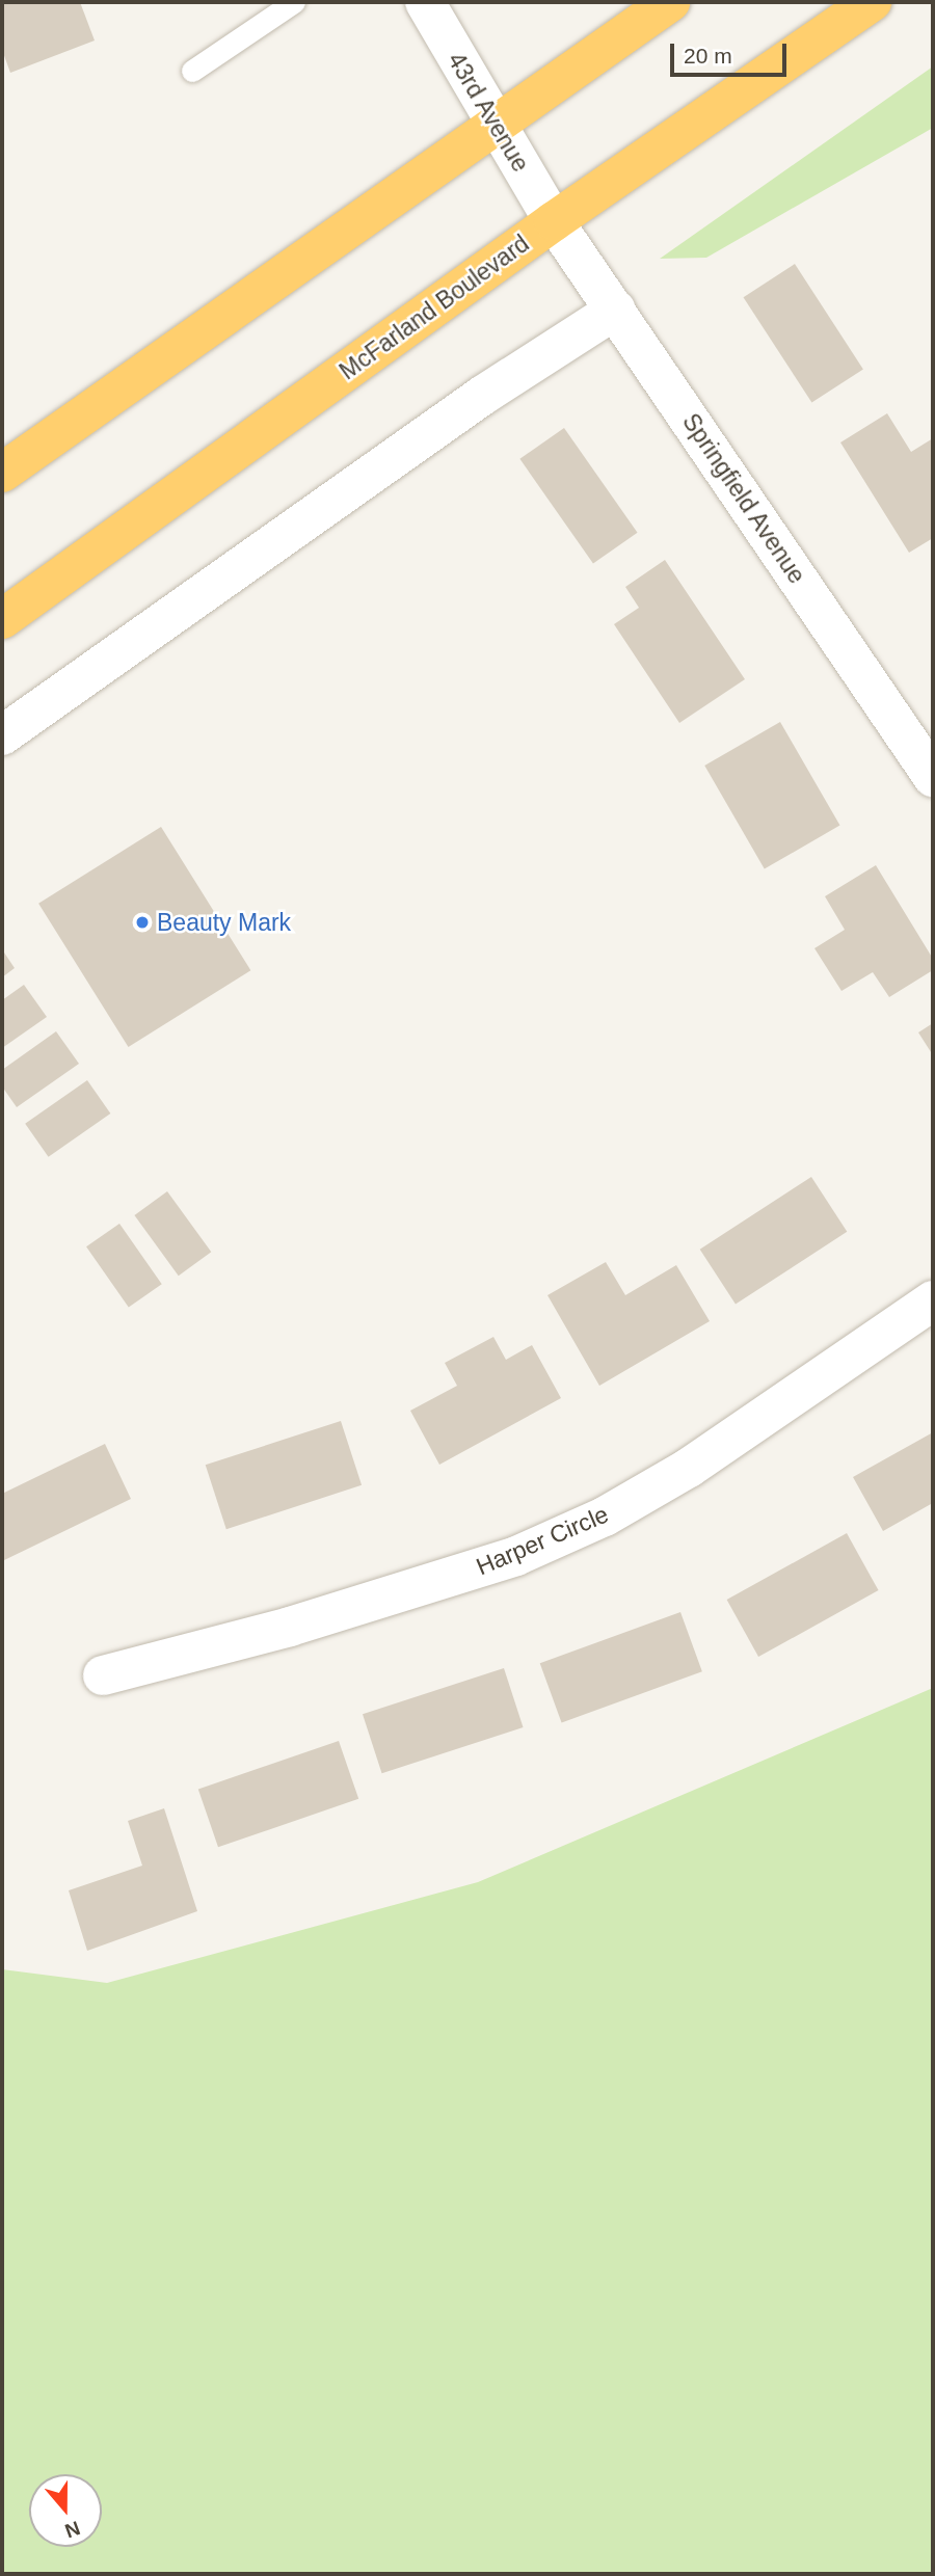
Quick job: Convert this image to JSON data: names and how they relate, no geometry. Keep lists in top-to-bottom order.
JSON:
{
  "streets": {
    "highway": ["McFarland Boulevard"],
    "street": ["43rd Avenue", "Springfield Avenue", "Harper Circle"]
  },
  "crossings": [
    ["43rd Avenue", "McFarland Boulevard"],
    ["43rd Avenue", "Springfield Avenue"],
    ["McFarland Boulevard", "Springfield Avenue"]
  ],
  "places": ["Beauty Mark"],
  "scale_bar": "20 m",
  "north": "bottom"
}
